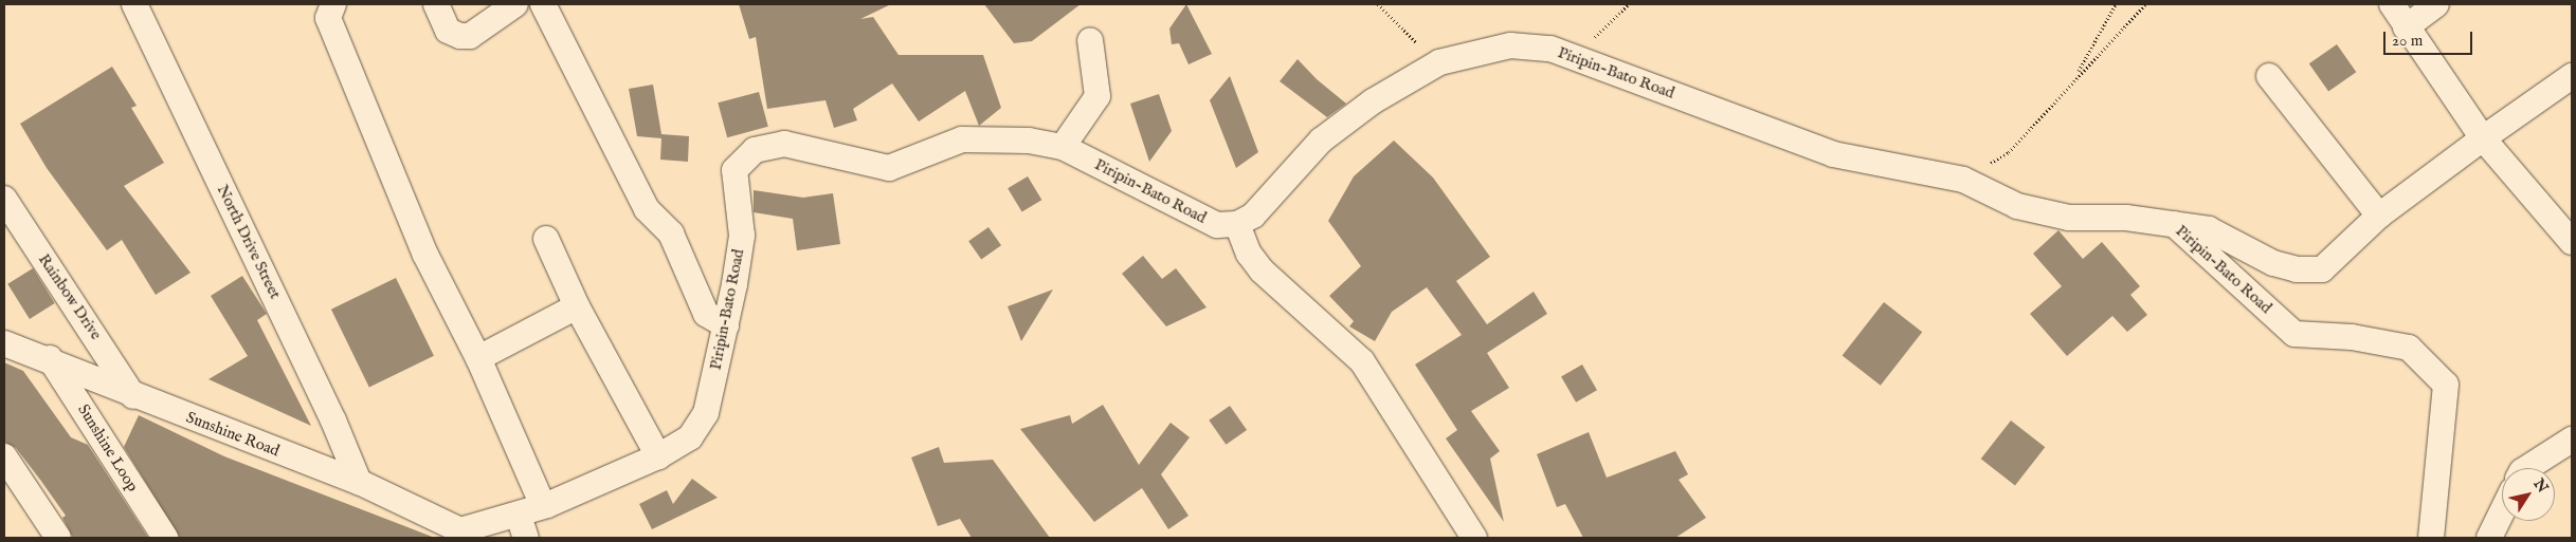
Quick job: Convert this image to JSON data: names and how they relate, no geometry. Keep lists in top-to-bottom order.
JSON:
{
  "streets": {
    "street": [
      "Piripin-Bato Road",
      "North Drive Street",
      "Rainbow Drive",
      "Sunshine Road",
      "Sunshine Loop"
    ]
  },
  "crossings": [
    ["Piripin-Bato Road", "Sunshine Road"],
    ["North Drive Street", "Sunshine Road"],
    ["Rainbow Drive", "Sunshine Road"],
    ["Sunshine Road", "Sunshine Loop"]
  ],
  "scale_bar": "20 m",
  "north": "top right"
}
